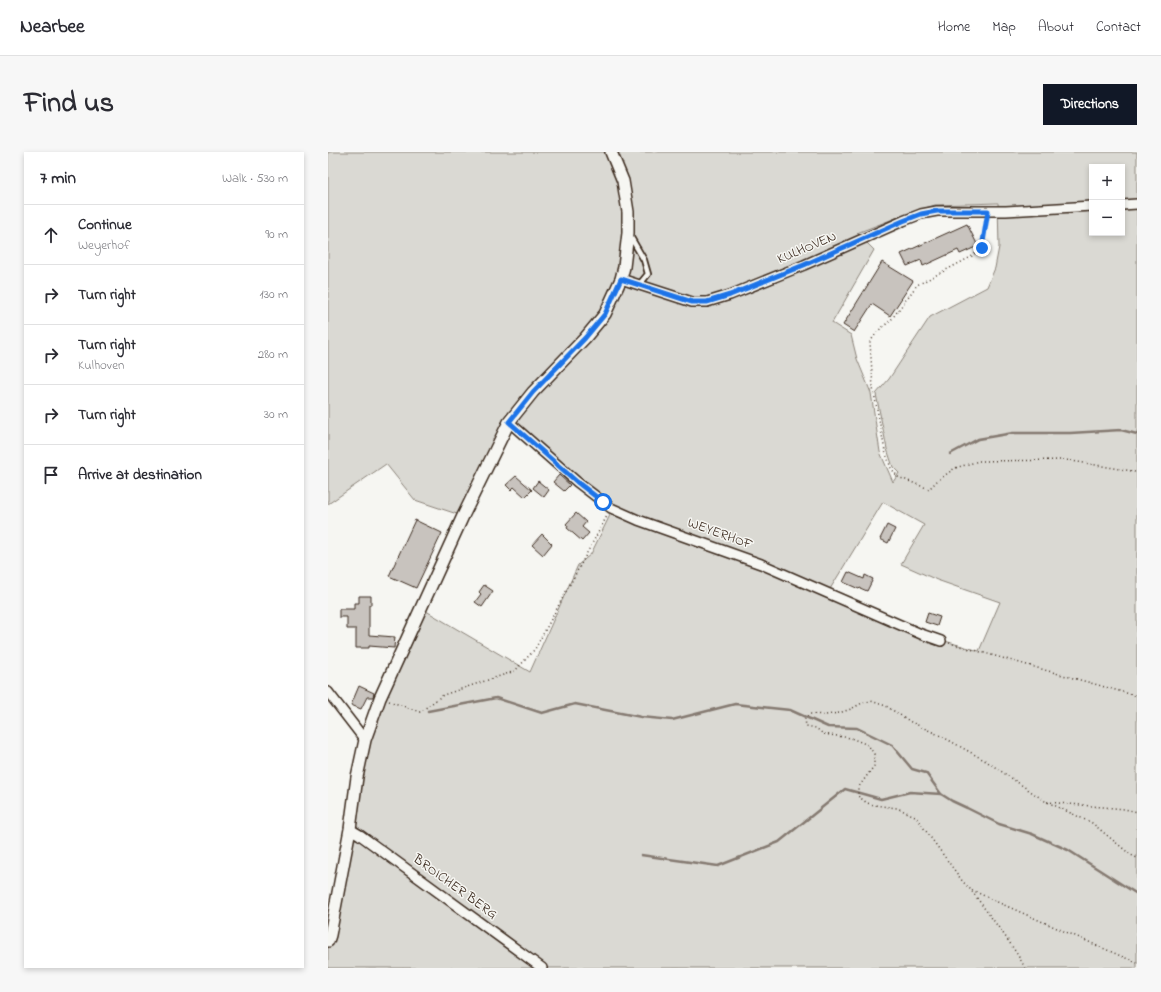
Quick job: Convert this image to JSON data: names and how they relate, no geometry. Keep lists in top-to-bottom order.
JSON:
{
  "streets": {
    "street": ["KULHOVEN", "WEYERHOF", "BROICHER BERG"]
  },
  "page": {
    "header": "Nearbee",
    "nav": [
      "Home",
      "Map",
      "About",
      "Contact"
    ],
    "title": "Find us",
    "buttons": "Directions",
    "heading": ["7 min", "Walk · 530 m"],
    "map_buttons": ["+", "−"],
    "list": [
      ["Continue", "Weyerhof", "90 m"],
      ["Turn right", "130 m"],
      ["Turn right", "Kulhoven", "280 m"],
      ["Turn right", "30 m"],
      "Arrive at destination"
    ]
  }
}
